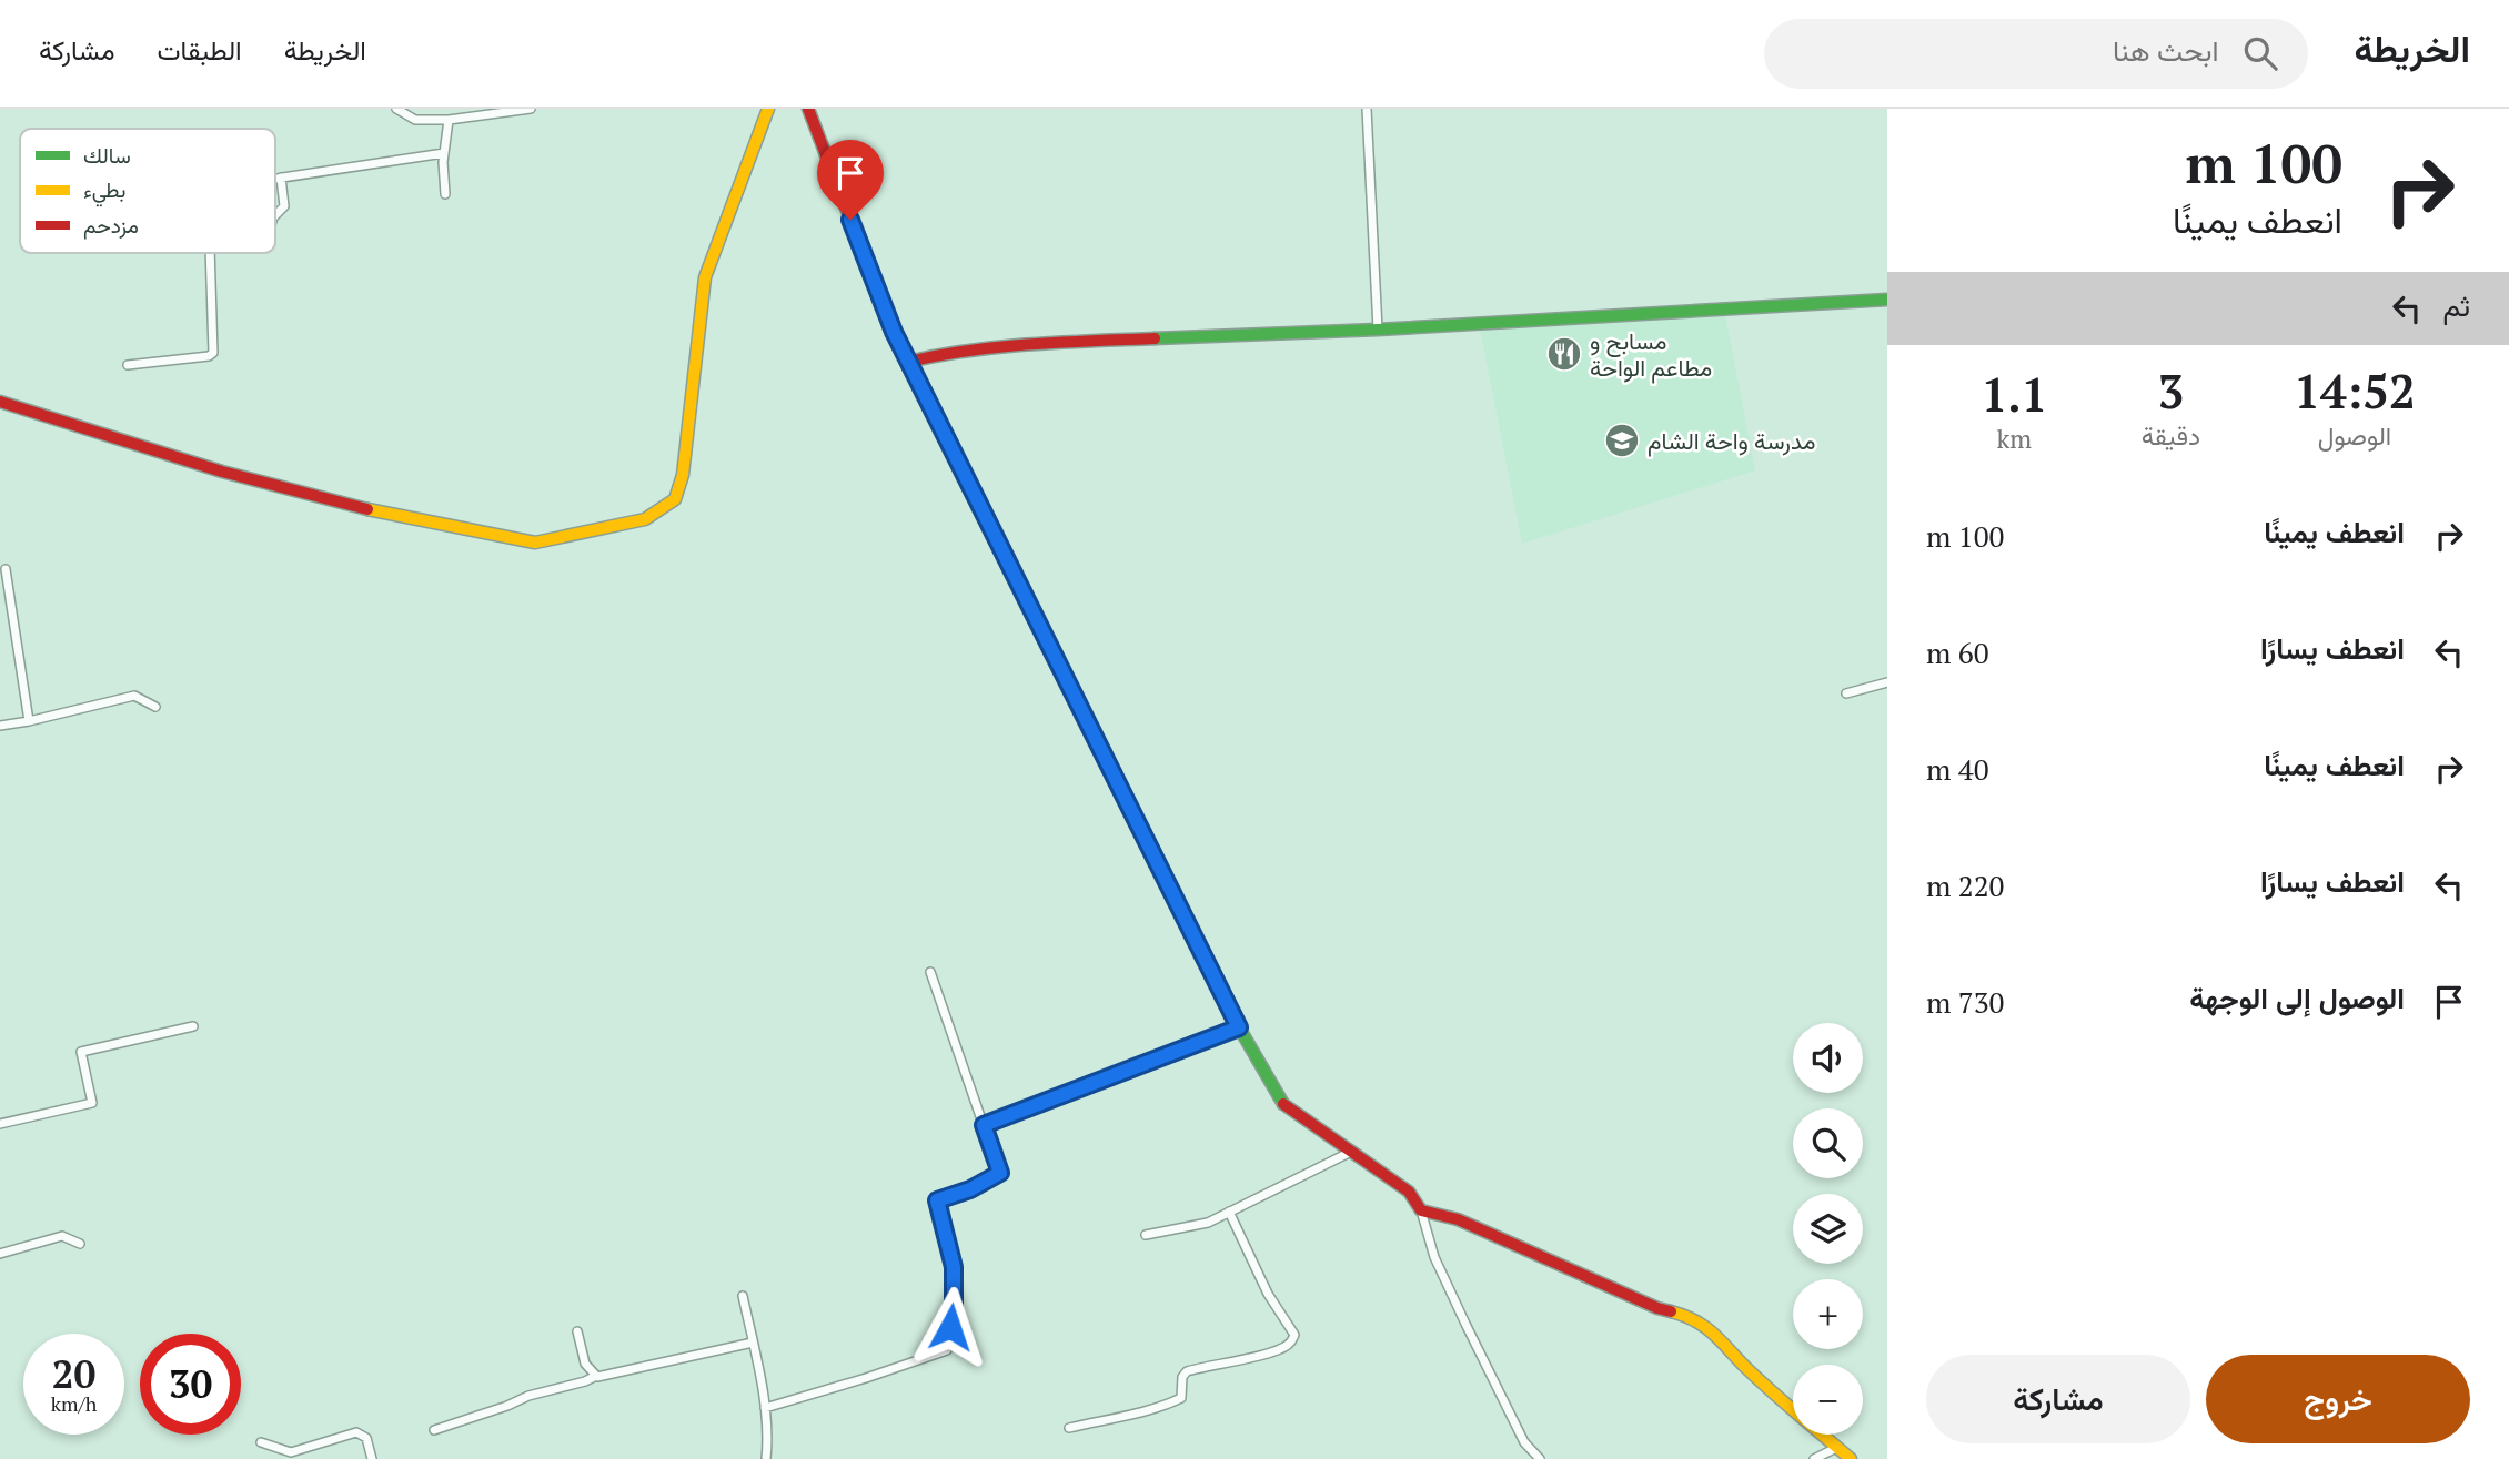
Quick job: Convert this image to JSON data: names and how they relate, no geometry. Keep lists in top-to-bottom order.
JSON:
{
  "places": {
    "restaurant": ["مسابح و مطاعم الواحة"],
    "school or university": ["مدرسة واحة الشام"]
  },
  "legend": ["سالك", "بطيء", "مزدحم"],
  "page": {
    "header": "الخريطة",
    "search": "ابحث هنا",
    "nav": ["الخريطة", "الطبقات", "مشاركة"],
    "turn": ["100 m", "انعطف يمينًا"],
    "then": "ثم",
    "eta": [
      "14:52",
      "الوصول",
      "3",
      "دقيقة",
      "1.1",
      "km"
    ],
    "list": [
      {
        "name": "انعطف يمينًا",
        "value": "100 m"
      },
      {
        "name": "انعطف يسارًا",
        "value": "60 m"
      },
      {
        "name": "انعطف يمينًا",
        "value": "40 m"
      },
      {
        "name": "انعطف يسارًا",
        "value": "220 m"
      },
      {
        "name": "الوصول إلى الوجهة",
        "value": "730 m"
      }
    ],
    "map_buttons": ["+", "−"],
    "speed": "20 km/h",
    "limit": "30",
    "buttons": ["خروج", "مشاركة"]
  }
}
